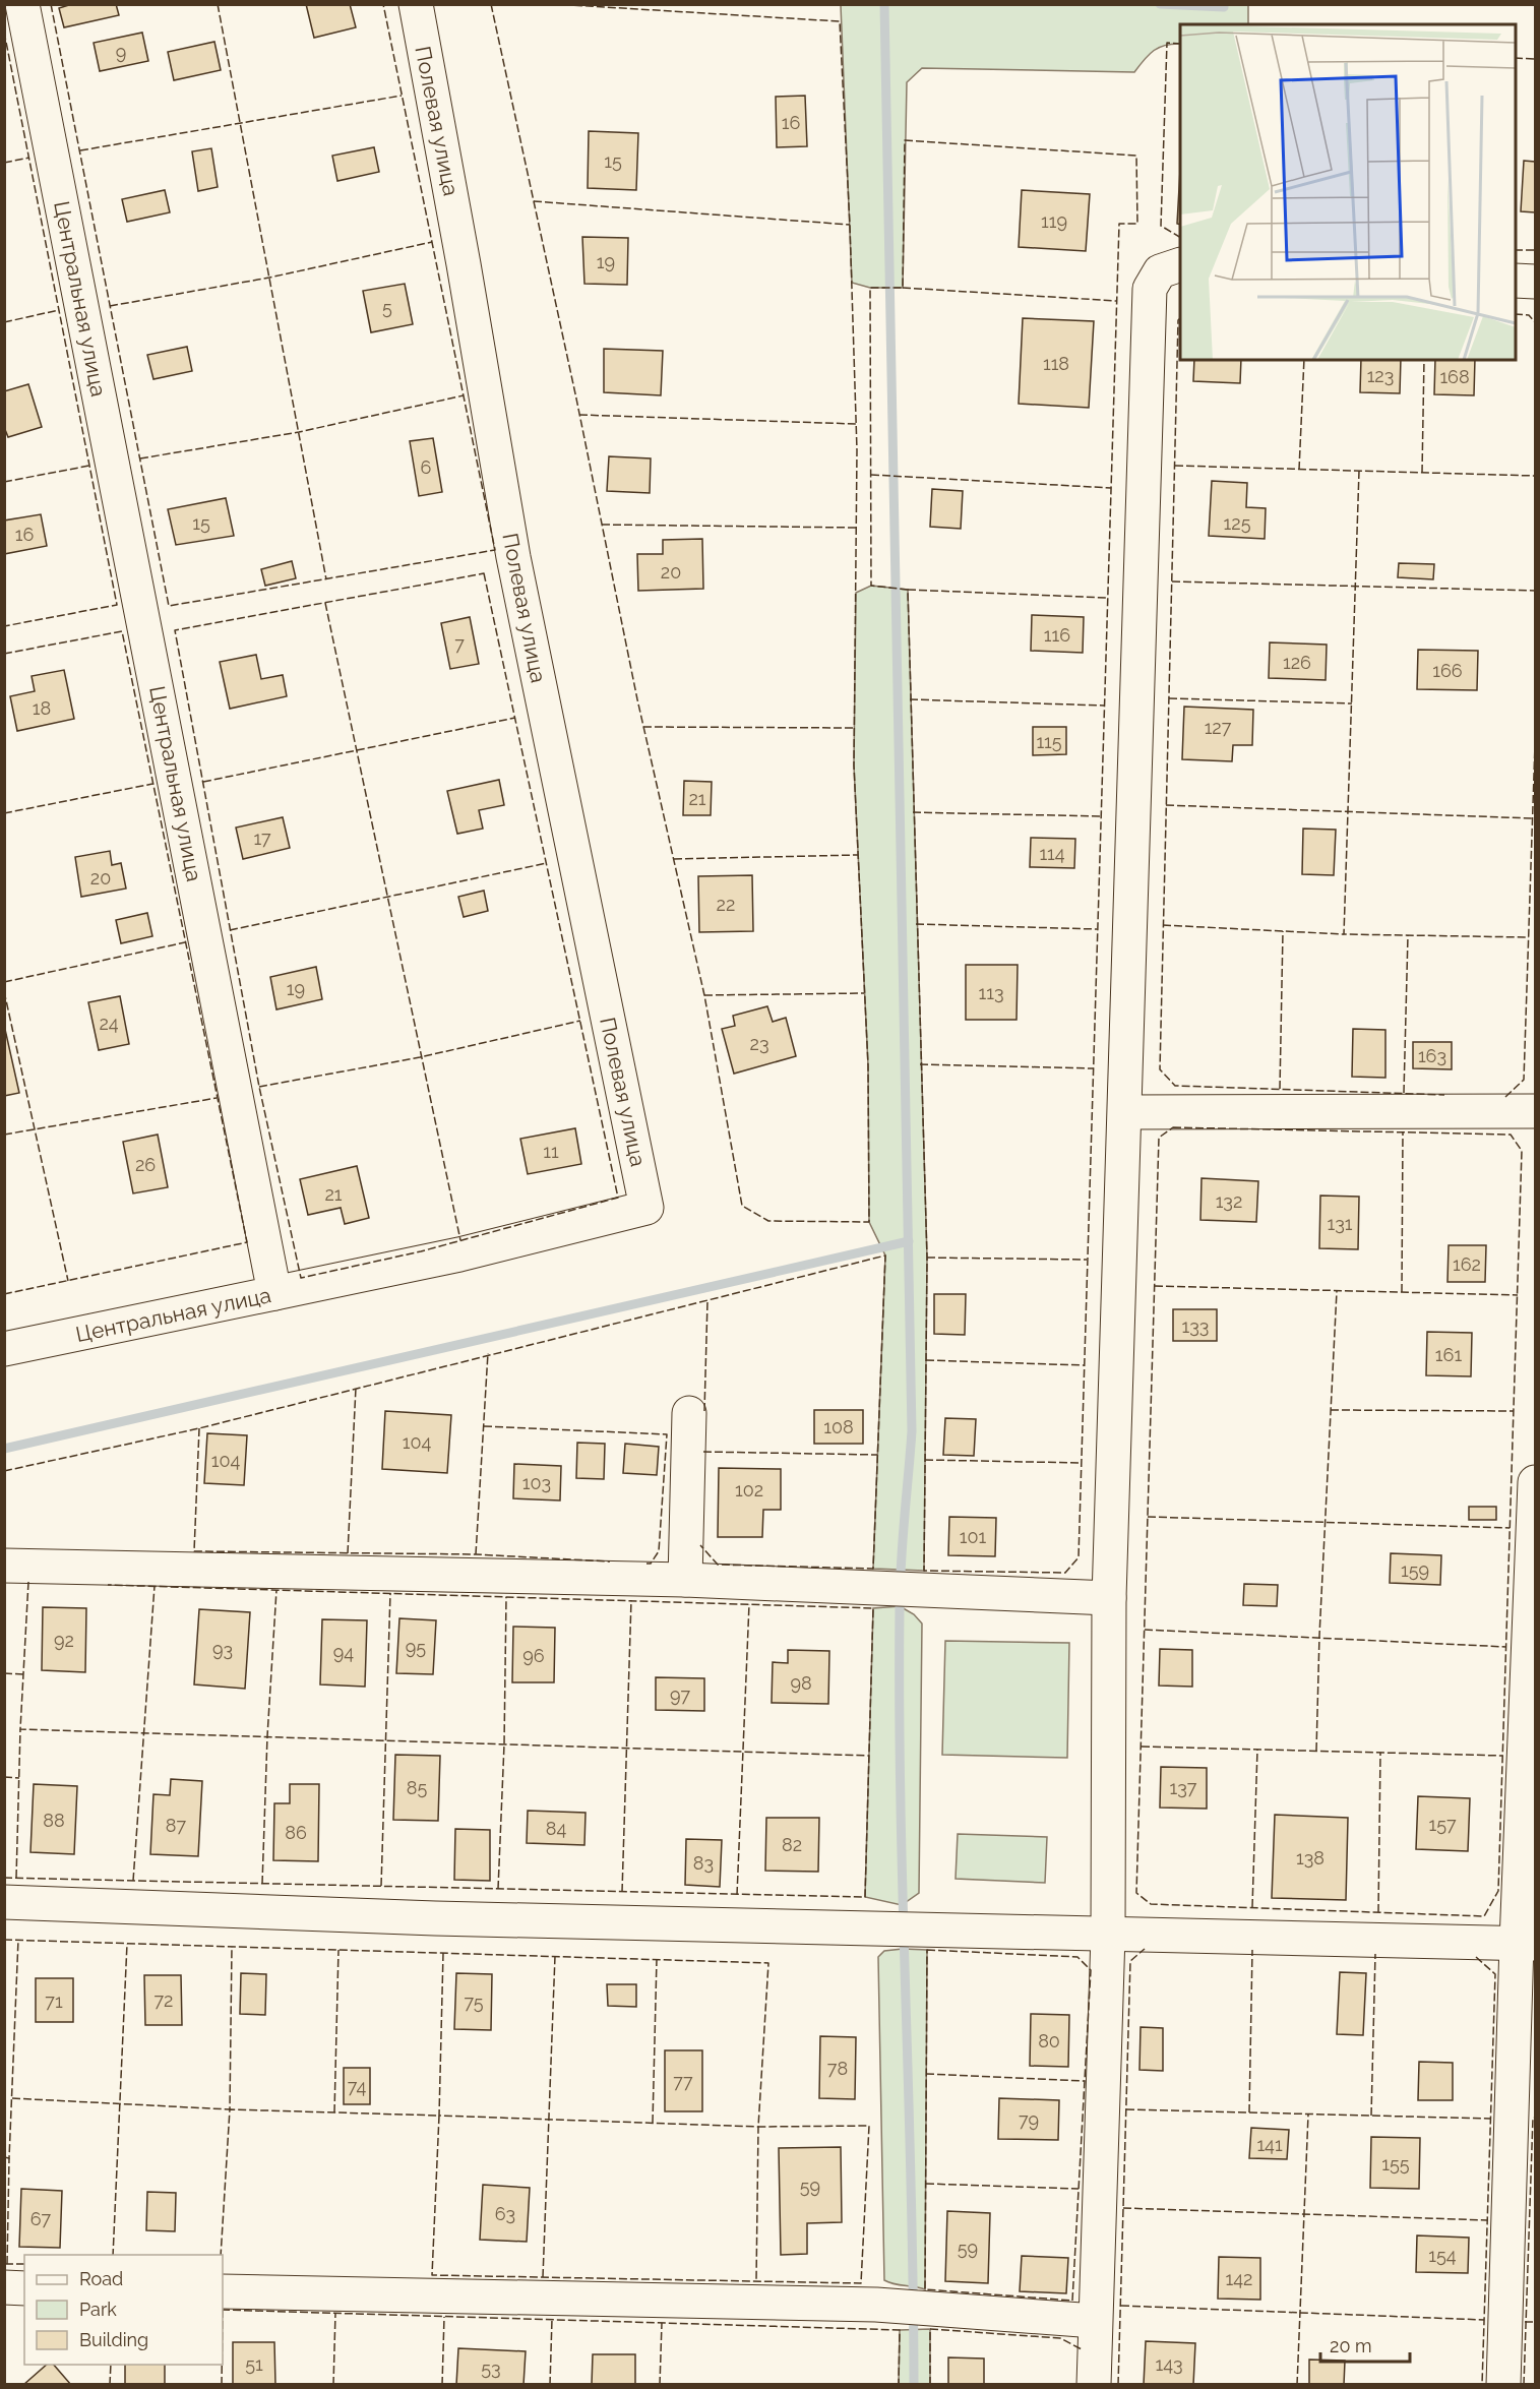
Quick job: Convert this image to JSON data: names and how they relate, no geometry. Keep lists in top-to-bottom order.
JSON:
{
  "streets": {
    "street": ["Полевая улица", "Центральная улица"]
  },
  "crossings": [
    ["Полевая улица", "Центральная улица"]
  ],
  "house_numbers": [
    "9",
    "16",
    "15",
    "119",
    "19",
    "5",
    "118",
    "123",
    "168",
    "6",
    "15",
    "125",
    "16",
    "20",
    "116",
    "7",
    "126",
    "166",
    "18",
    "127",
    "115",
    "21",
    "17",
    "114",
    "20",
    "22",
    "19",
    "113",
    "24",
    "23",
    "163",
    "11",
    "26",
    "21",
    "132",
    "131",
    "162",
    "133",
    "161",
    "108",
    "104",
    "104",
    "103",
    "102",
    "101",
    "159",
    "92",
    "95",
    "93",
    "94",
    "96",
    "98",
    "97",
    "85",
    "137",
    "88",
    "157",
    "87",
    "84",
    "86",
    "82",
    "138",
    "83",
    "72",
    "71",
    "75",
    "80",
    "78",
    "77",
    "74",
    "79",
    "141",
    "155",
    "59",
    "63",
    "67",
    "59",
    "154",
    "142",
    "51",
    "143",
    "53"
  ],
  "legend": ["Road", "Park", "Building"],
  "scale_bar": "20 m"
}
